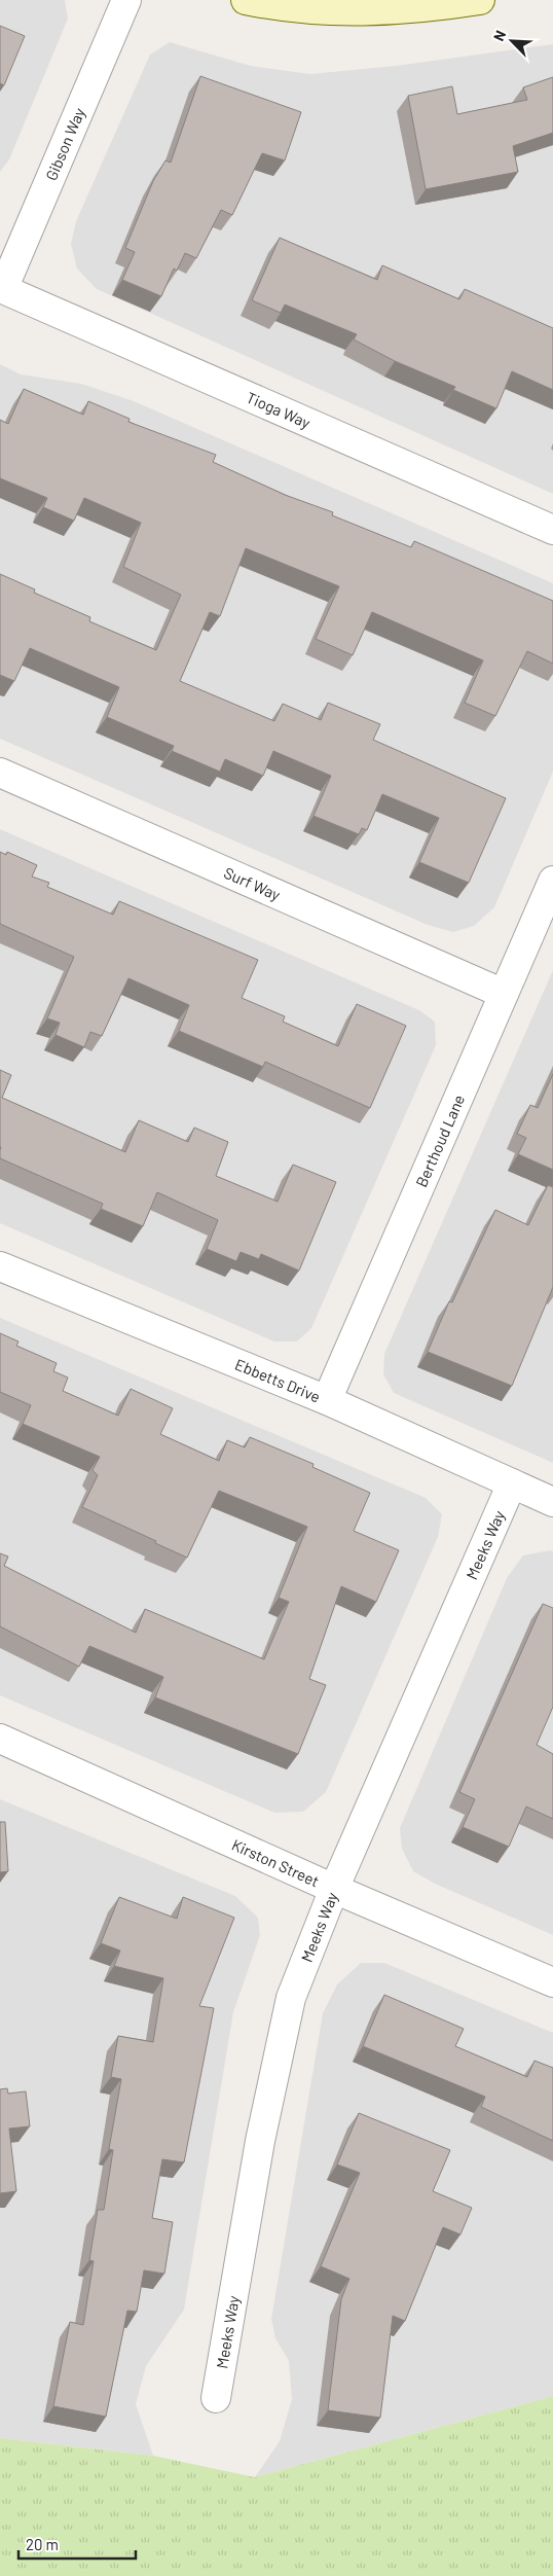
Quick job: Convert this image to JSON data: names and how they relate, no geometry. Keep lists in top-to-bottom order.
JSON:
{
  "streets": {
    "street": [
      "Gibson Way",
      "Tioga Way",
      "Surf Way",
      "Berthoud Lane",
      "Ebbetts Drive",
      "Meeks Way",
      "Kirston Street"
    ]
  },
  "crossings": [
    ["Gibson Way", "Tioga Way"],
    ["Surf Way", "Berthoud Lane"],
    ["Berthoud Lane", "Ebbetts Drive"],
    ["Ebbetts Drive", "Meeks Way"],
    ["Meeks Way", "Kirston Street"]
  ],
  "scale_bar": "20 m",
  "north": "top left"
}
